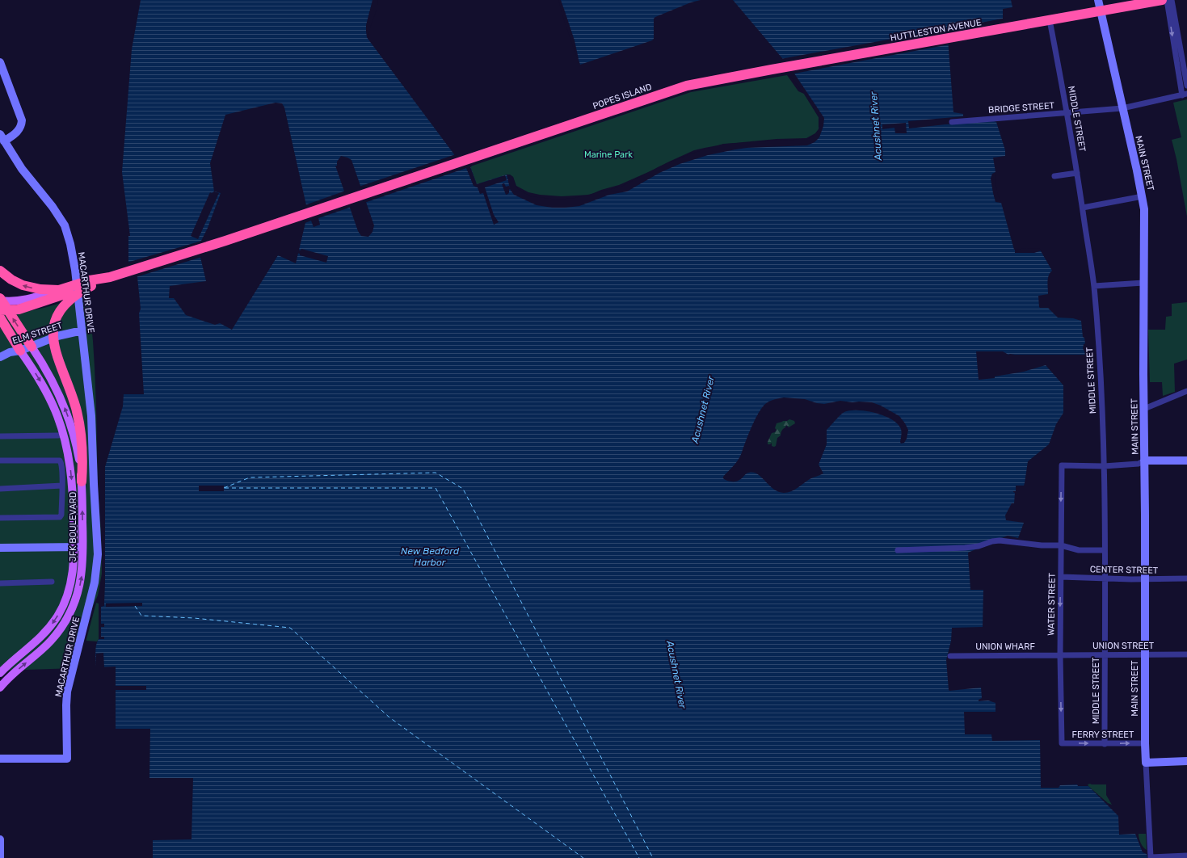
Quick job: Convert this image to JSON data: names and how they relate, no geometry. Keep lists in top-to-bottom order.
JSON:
{
  "streets": {
    "highway": ["HUTTLESTON AVENUE", "POPES ISLAND"],
    "main road": ["JFK BOULEVARD"],
    "street": [
      "BRIDGE STREET",
      "MIDDLE STREET",
      "MAIN STREET",
      "MACARTHUR DRIVE",
      "ELM STREET",
      "CENTER STREET",
      "WATER STREET",
      "UNION STREET",
      "UNION WHARF",
      "FERRY STREET"
    ]
  },
  "crossings": [
    ["HUTTLESTON AVENUE", "POPES ISLAND"],
    ["HUTTLESTON AVENUE", "MIDDLE STREET"],
    ["HUTTLESTON AVENUE", "MAIN STREET"],
    ["BRIDGE STREET", "MIDDLE STREET"],
    ["BRIDGE STREET", "MAIN STREET"],
    ["MIDDLE STREET", "CENTER STREET"],
    ["MIDDLE STREET", "WATER STREET"],
    ["MIDDLE STREET", "UNION STREET"],
    ["MIDDLE STREET", "FERRY STREET"],
    ["MAIN STREET", "CENTER STREET"],
    ["MAIN STREET", "UNION STREET"],
    ["MAIN STREET", "FERRY STREET"],
    ["MACARTHUR DRIVE", "ELM STREET"],
    ["ELM STREET", "JFK BOULEVARD"],
    ["CENTER STREET", "WATER STREET"],
    ["WATER STREET", "UNION STREET"],
    ["WATER STREET", "UNION WHARF"],
    ["WATER STREET", "FERRY STREET"],
    ["UNION STREET", "UNION WHARF"]
  ],
  "one_way": ["WATER STREET", "FERRY STREET"],
  "water": ["Acushnet River", "New Bedford Harbor"],
  "parks": ["Marine Park"]
}
